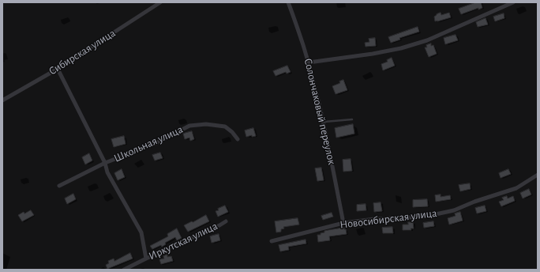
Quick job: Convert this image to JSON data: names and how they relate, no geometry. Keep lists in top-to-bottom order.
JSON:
{
  "streets": {
    "street": [
      "Сибирская улица",
      "Солончаковый переулок",
      "Школьная улица",
      "Новосибирская улица",
      "Иркутская улица"
    ]
  },
  "crossings": [
    ["Солончаковый переулок", "Новосибирская улица"]
  ]
}
